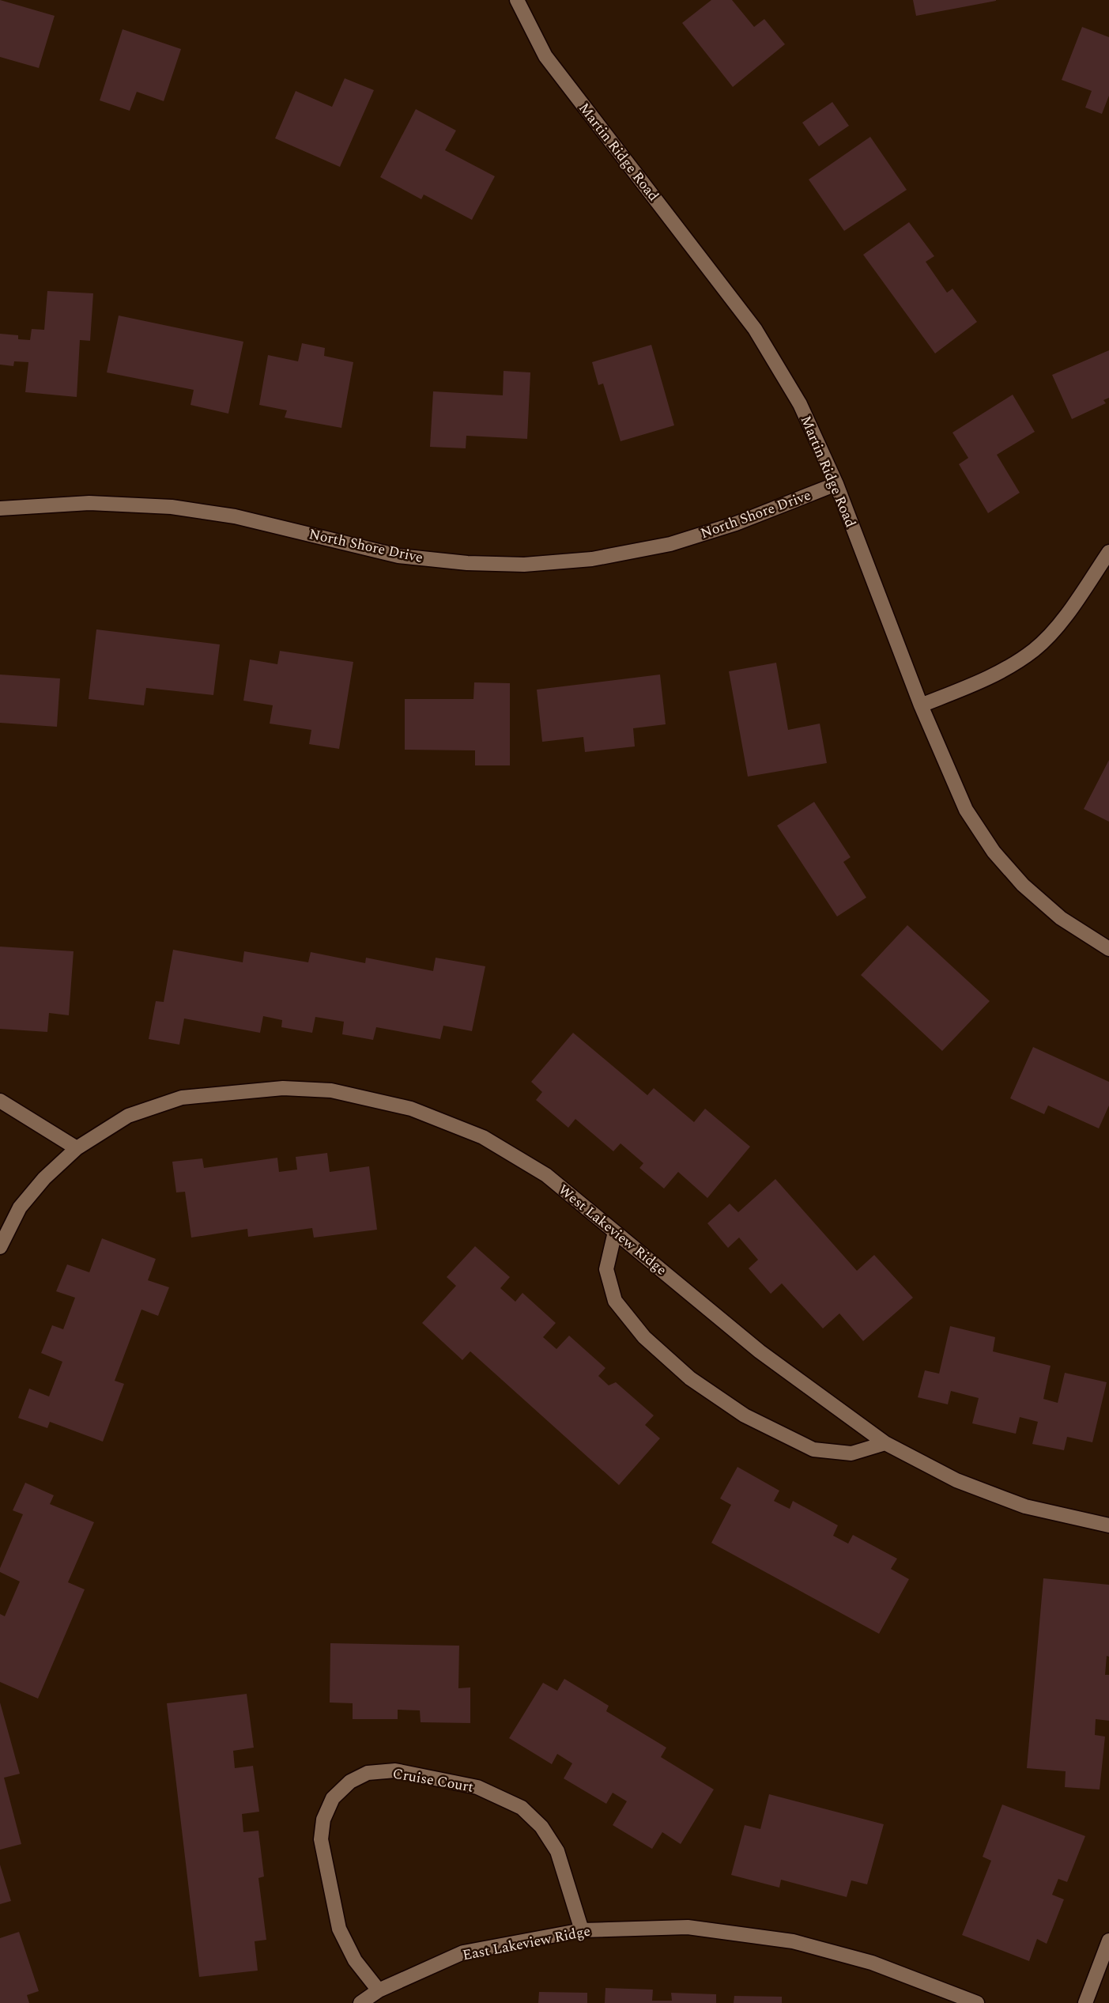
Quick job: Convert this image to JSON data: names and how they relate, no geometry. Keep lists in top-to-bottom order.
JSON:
{
  "streets": {
    "street": [
      "Martin Ridge Road",
      "North Shore Drive",
      "West Lakeview Ridge",
      "Cruise Court",
      "East Lakeview Ridge"
    ]
  },
  "crossings": [
    ["Martin Ridge Road", "North Shore Drive"],
    ["Cruise Court", "East Lakeview Ridge"]
  ]
}
